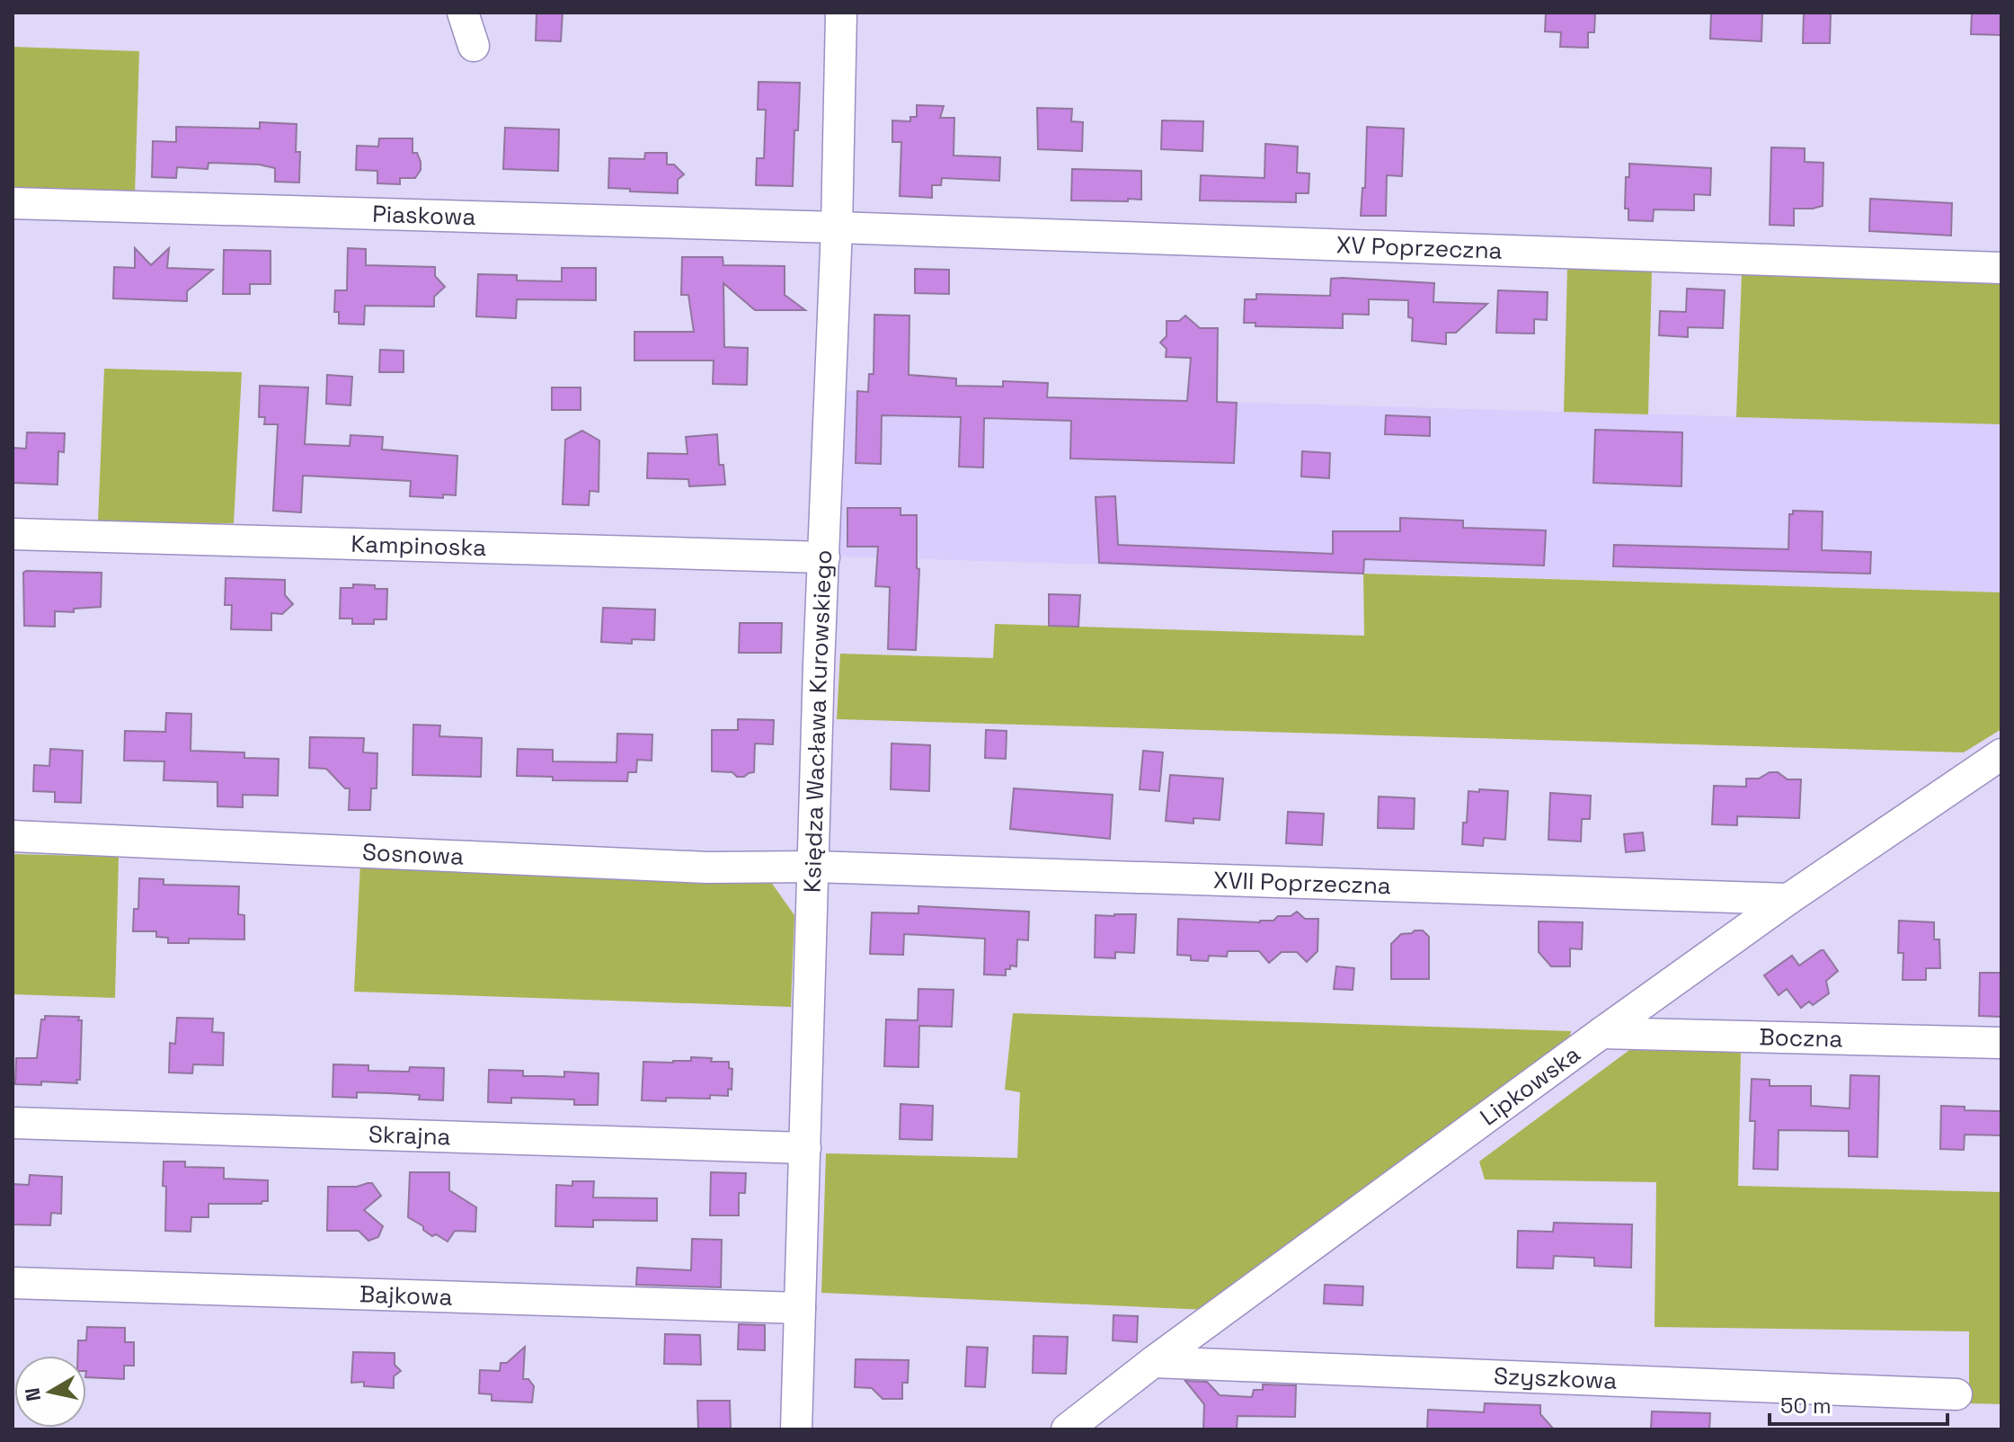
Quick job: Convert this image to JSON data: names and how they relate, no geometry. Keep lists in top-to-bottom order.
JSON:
{
  "streets": {
    "street": [
      "Piaskowa",
      "XV Poprzeczna",
      "Kampinoska",
      "Księdza Wacława Kurowskiego",
      "Sosnowa",
      "XVII Poprzeczna",
      "Boczna",
      "Lipkowska",
      "Skrajna",
      "Bajkowa",
      "Szyszkowa"
    ]
  },
  "crossings": [
    ["Piaskowa", "XV Poprzeczna"],
    ["Piaskowa", "Księdza Wacława Kurowskiego"],
    ["XV Poprzeczna", "Księdza Wacława Kurowskiego"],
    ["Kampinoska", "Księdza Wacława Kurowskiego"],
    ["Księdza Wacława Kurowskiego", "Sosnowa"],
    ["Księdza Wacława Kurowskiego", "XVII Poprzeczna"],
    ["Księdza Wacława Kurowskiego", "Skrajna"],
    ["Księdza Wacława Kurowskiego", "Bajkowa"],
    ["Sosnowa", "XVII Poprzeczna"],
    ["XVII Poprzeczna", "Lipkowska"],
    ["Boczna", "Lipkowska"],
    ["Lipkowska", "Szyszkowa"]
  ],
  "scale_bar": "50 m",
  "north": "left"
}
